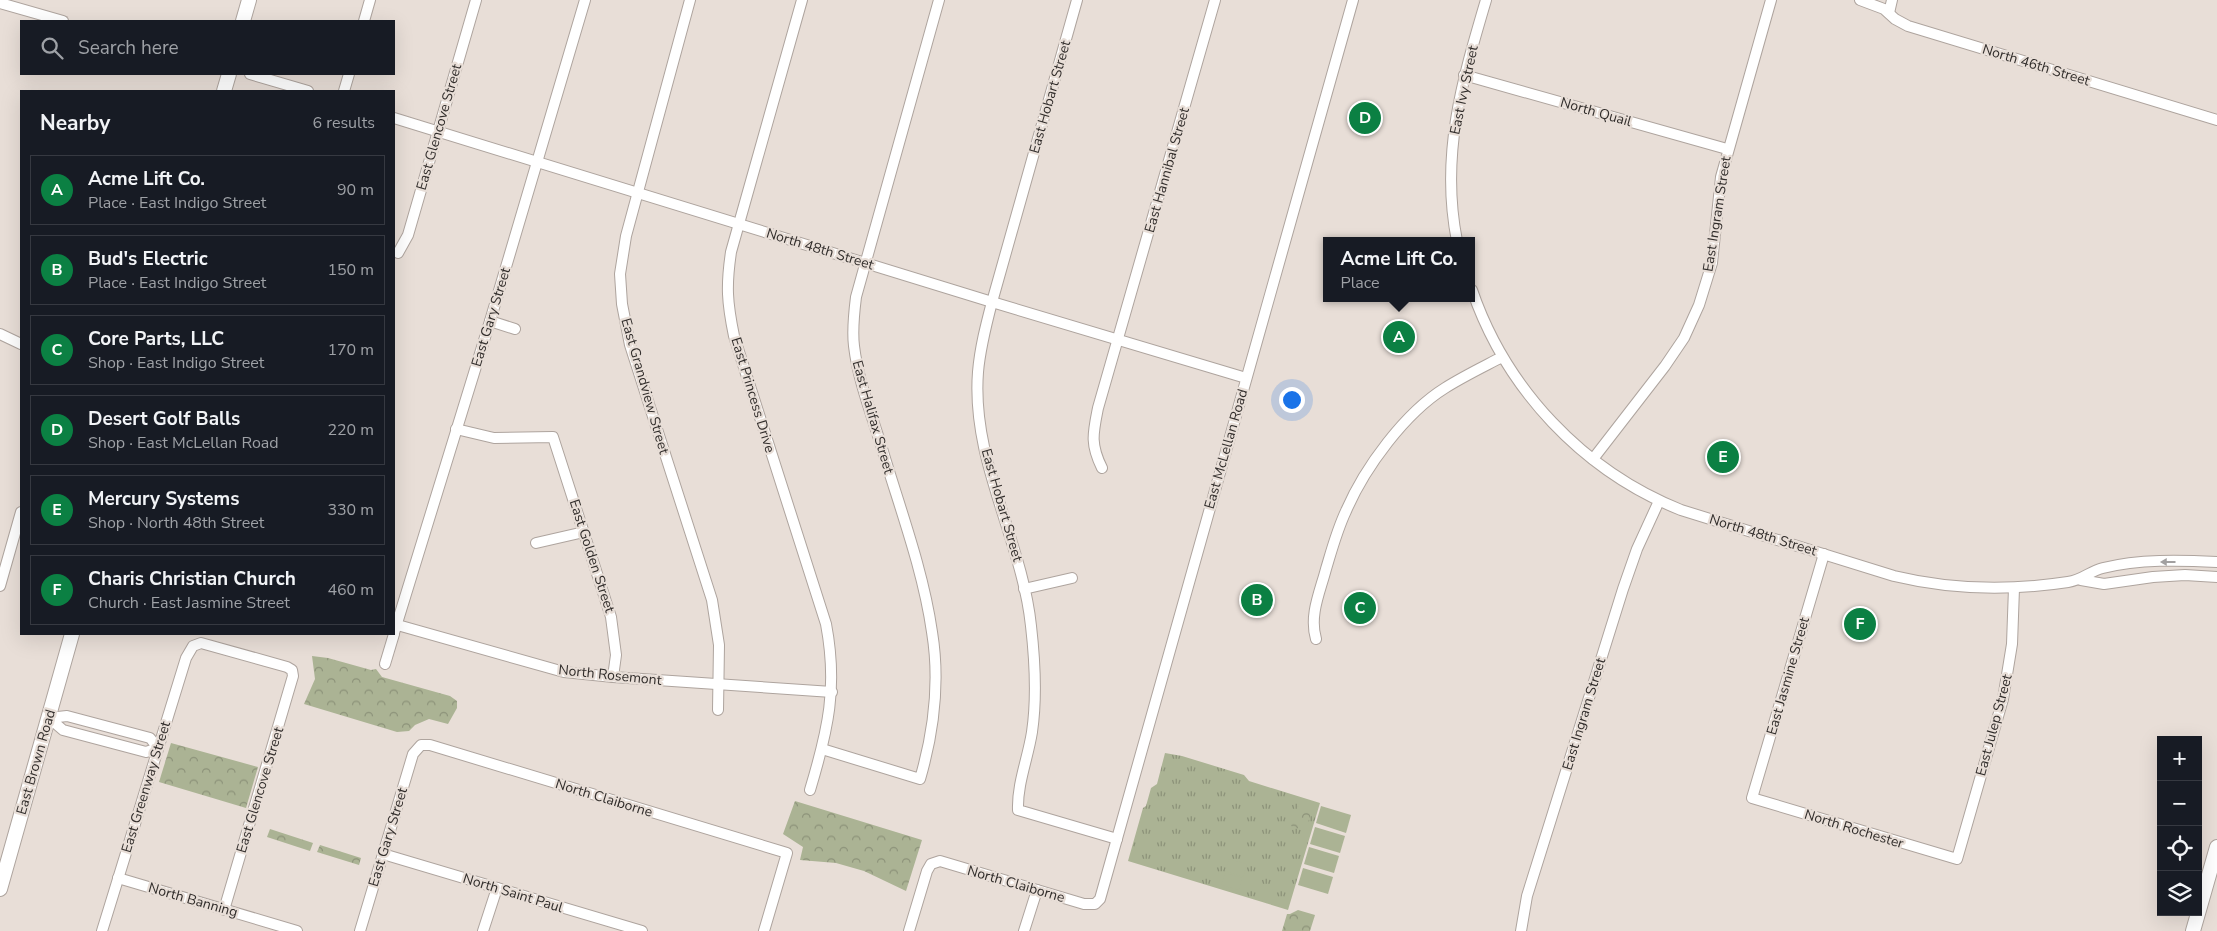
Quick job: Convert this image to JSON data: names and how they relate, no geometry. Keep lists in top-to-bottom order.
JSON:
{
  "streets": {
    "main road": ["East Brown Road"],
    "street": [
      "North 46th Street",
      "East Ivy Street",
      "East Hobart Street",
      "North Quail",
      "East Glencove Street",
      "East Hannibal Street",
      "East Ingram Street",
      "North 48th Street",
      "East Gary Street",
      "East Grandview Street",
      "East Princess Drive",
      "East Halifax Street",
      "East McLellan Road",
      "East Golden Street",
      "North Rosemont",
      "East Jasmine Street",
      "East Julep Street",
      "East Greenway Street",
      "North Claiborne",
      "North Rochester",
      "North Saint Paul",
      "North Banning"
    ]
  },
  "crossings": [
    ["East Ivy Street", "North Quail"],
    ["East Hobart Street", "North 48th Street"],
    ["East Hobart Street", "East McLellan Road"],
    ["North Quail", "East Ingram Street"],
    ["East Glencove Street", "North 48th Street"],
    ["East Glencove Street", "East Greenway Street"],
    ["East Glencove Street", "North Banning"],
    ["East Hannibal Street", "North 48th Street"],
    ["East Ingram Street", "North 48th Street"],
    ["North 48th Street", "East Gary Street"],
    ["North 48th Street", "East Grandview Street"],
    ["North 48th Street", "East Princess Drive"],
    ["North 48th Street", "East Halifax Street"],
    ["North 48th Street", "East McLellan Road"],
    ["North 48th Street", "East Jasmine Street"],
    ["North 48th Street", "East Julep Street"],
    ["East Gary Street", "East Golden Street"],
    ["East Gary Street", "North Claiborne"],
    ["East Gary Street", "North Saint Paul"],
    ["East Grandview Street", "North Rosemont"],
    ["East Princess Drive", "East Halifax Street"],
    ["East Princess Drive", "North Rosemont"],
    ["East McLellan Road", "North Claiborne"],
    ["East Golden Street", "North Rosemont"],
    ["East Jasmine Street", "North Rochester"],
    ["East Julep Street", "North Rochester"],
    ["East Greenway Street", "North Banning"]
  ],
  "page": {
    "search": "Search here",
    "heading": ["Nearby", "6 results"],
    "pins": [
      "D",
      "A",
      "E",
      "B",
      "C",
      "F"
    ],
    "list": [
      {
        "mark": "A",
        "name": "Acme Lift Co.",
        "note": "Place · East Indigo Street",
        "value": "90 m"
      },
      {
        "mark": "B",
        "name": "Bud's Electric",
        "note": "Place · East Indigo Street",
        "value": "150 m"
      },
      {
        "mark": "C",
        "name": "Core Parts, LLC",
        "note": "Shop · East Indigo Street",
        "value": "170 m"
      },
      {
        "mark": "D",
        "name": "Desert Golf Balls",
        "note": "Shop · East McLellan Road",
        "value": "220 m"
      },
      {
        "mark": "E",
        "name": "Mercury Systems",
        "note": "Shop · North 48th Street",
        "value": "330 m"
      },
      {
        "mark": "F",
        "name": "Charis Christian Church",
        "note": "Church · East Jasmine Street",
        "value": "460 m"
      }
    ],
    "popup": ["Acme Lift Co.", "Place"],
    "map_buttons": ["+", "−"]
  }
}
